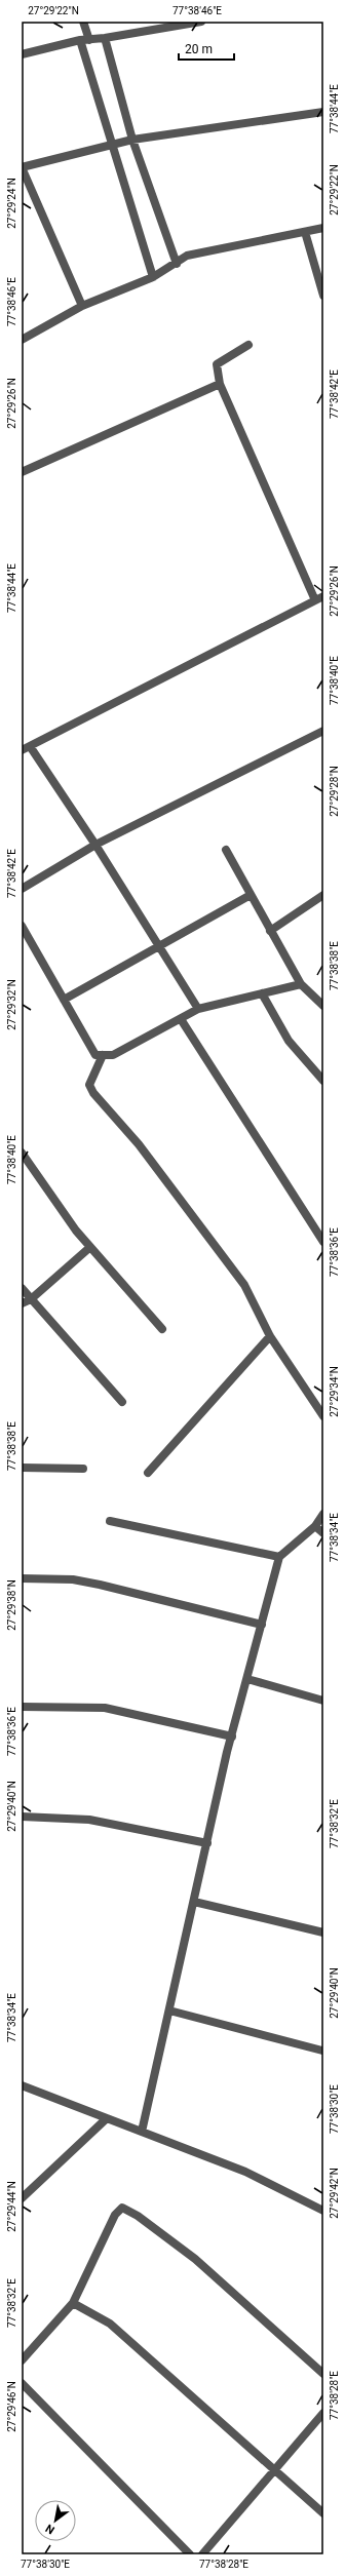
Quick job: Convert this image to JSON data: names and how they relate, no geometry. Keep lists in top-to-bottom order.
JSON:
{
  "scale_bar": "20 m",
  "north": "bottom left",
  "coordinates": [
    "27°29'22\"N",
    "77°38'46\"E",
    "77°38'44\"E",
    "27°29'24\"N",
    "77°38'42\"E",
    "27°29'26\"N",
    "77°38'40\"E",
    "27°29'28\"N",
    "77°38'38\"E",
    "27°29'32\"N",
    "77°38'36\"E",
    "27°29'34\"N",
    "77°38'34\"E",
    "27°29'38\"N",
    "27°29'40\"N",
    "77°38'32\"E",
    "77°38'30\"E",
    "27°29'42\"N",
    "27°29'44\"N",
    "77°38'28\"E",
    "27°29'46\"N"
  ]
}
